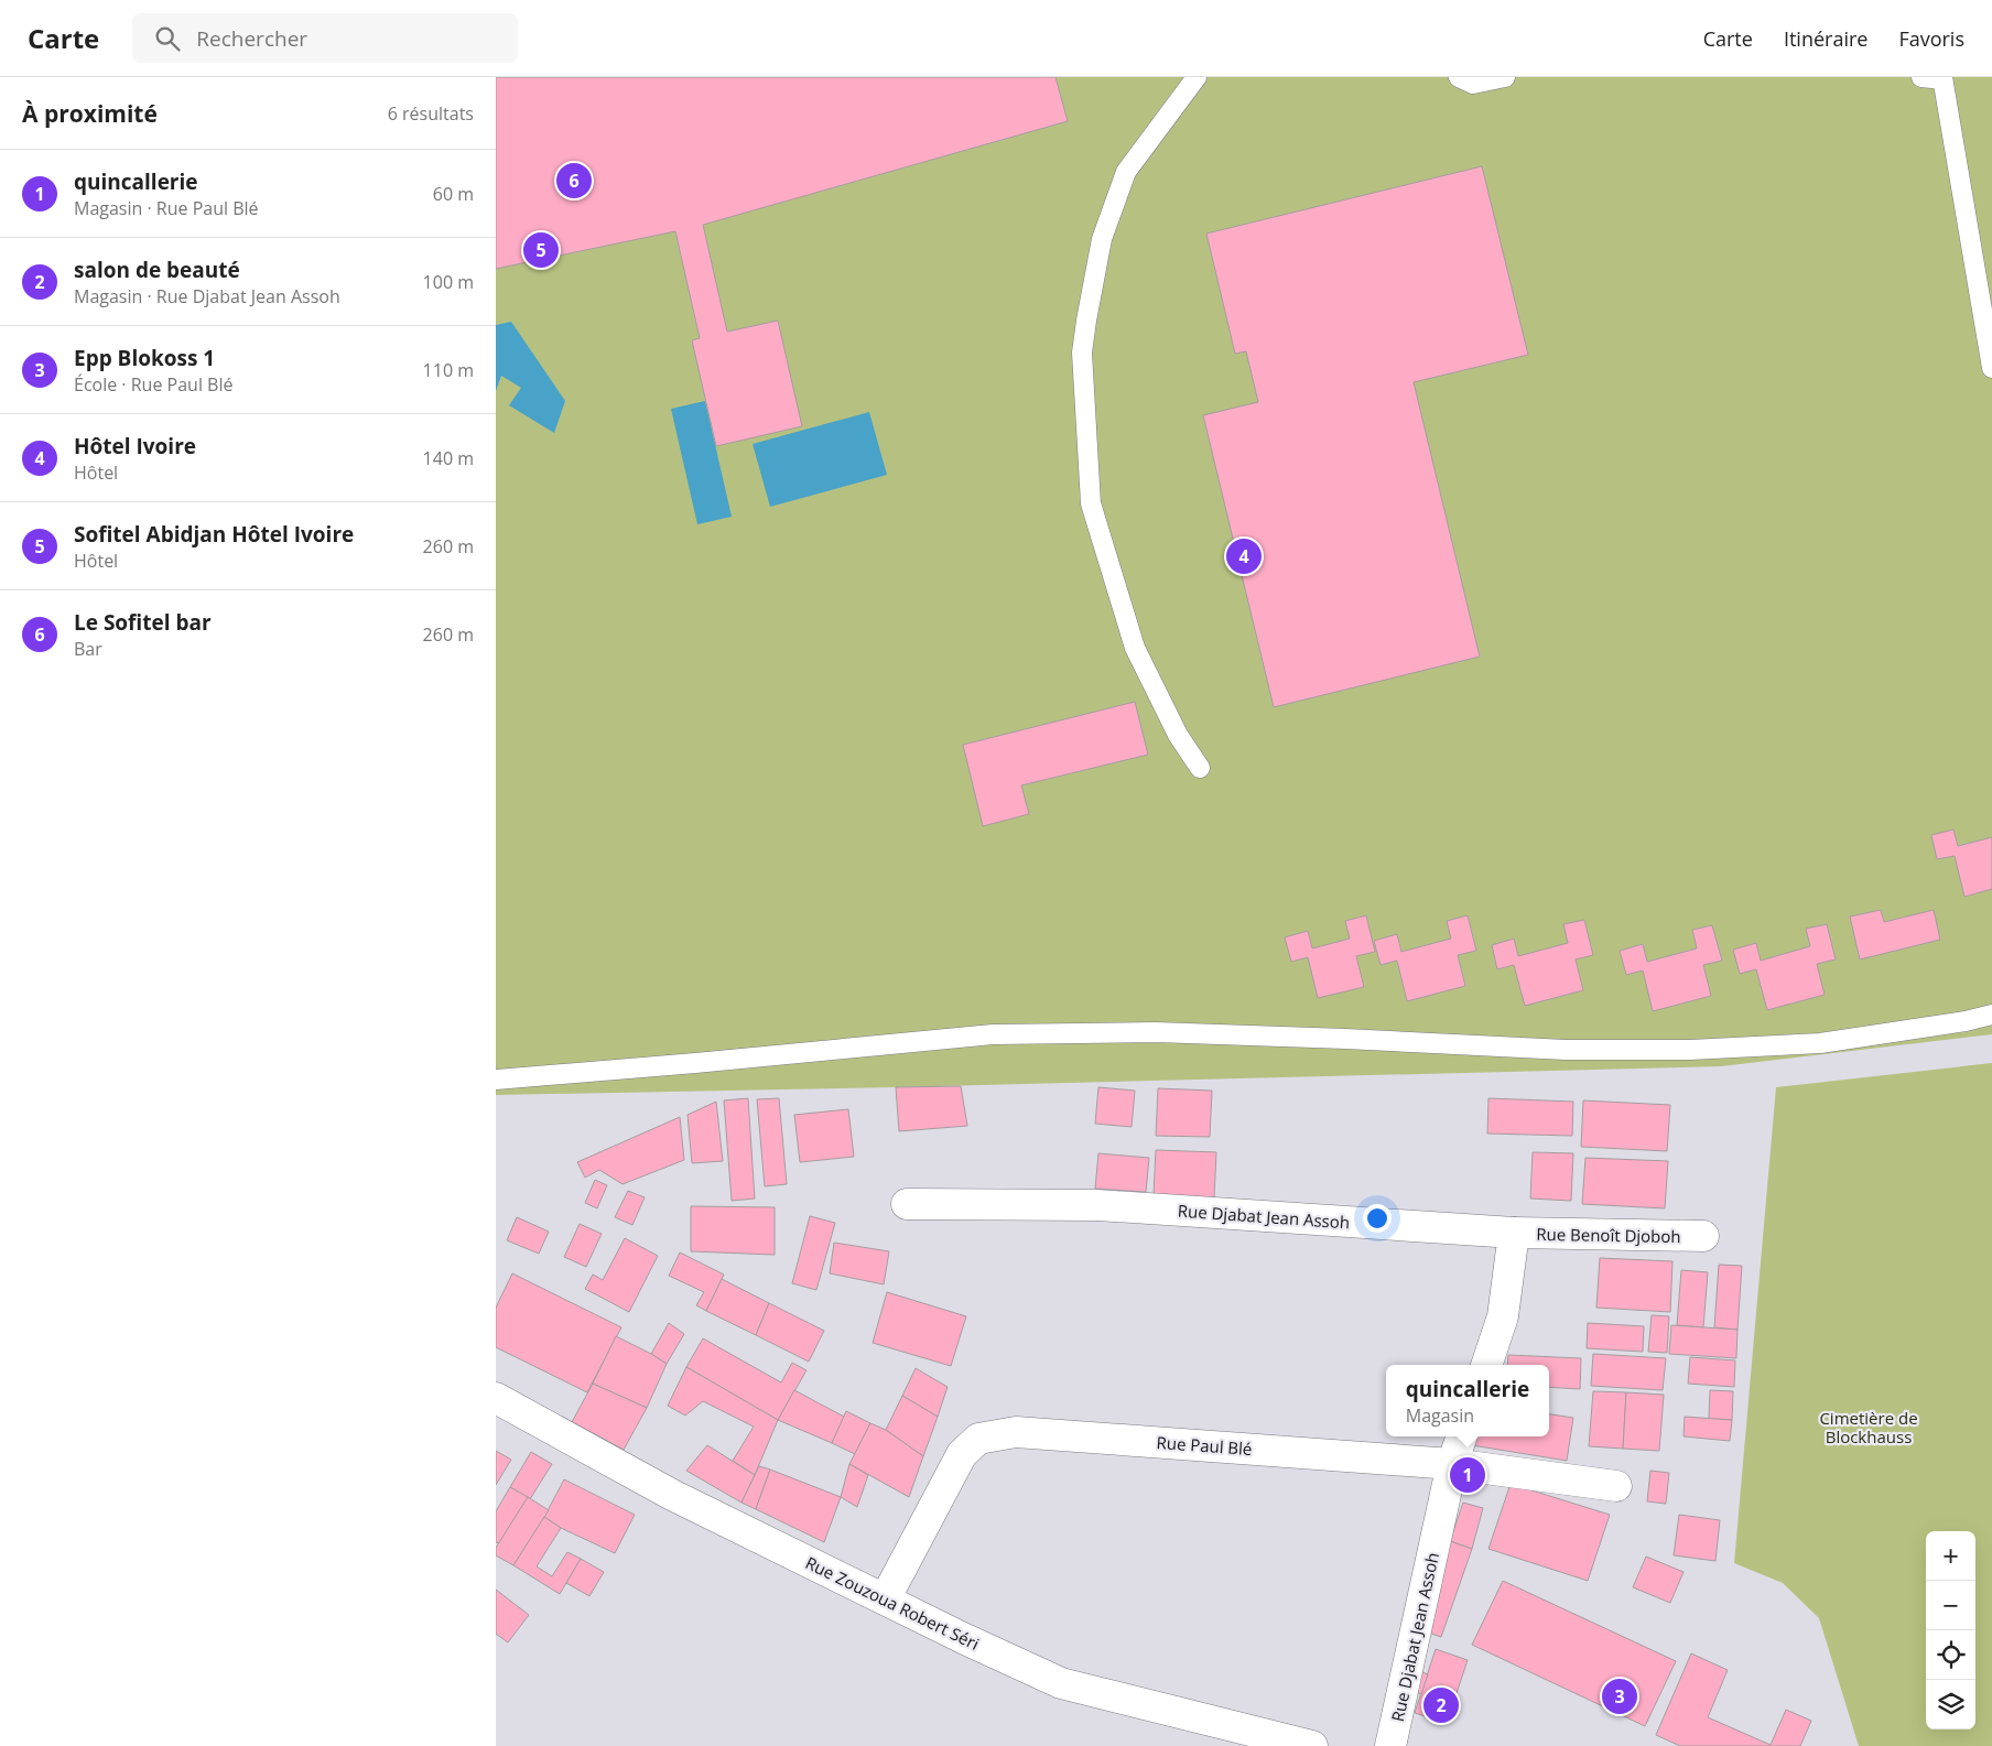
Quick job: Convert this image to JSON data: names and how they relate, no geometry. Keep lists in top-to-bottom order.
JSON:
{
  "streets": {
    "street": [
      "Rue Djabat Jean Assoh",
      "Rue Benoît Djoboh",
      "Rue Paul Blé",
      "Rue Zouzoua Robert Séri"
    ]
  },
  "crossings": [
    ["Rue Djabat Jean Assoh", "Rue Benoît Djoboh"],
    ["Rue Djabat Jean Assoh", "Rue Paul Blé"],
    ["Rue Paul Blé", "Rue Zouzoua Robert Séri"]
  ],
  "parks": ["Cimetière de Blockhauss"],
  "page": {
    "header": "Carte",
    "search": "Rechercher",
    "nav": ["Carte", "Itinéraire", "Favoris"],
    "heading": ["À proximité", "6 résultats"],
    "list": [
      {
        "mark": "1",
        "name": "quincallerie",
        "note": "Magasin · Rue Paul Blé",
        "value": "60 m"
      },
      {
        "mark": "2",
        "name": "salon de beauté",
        "note": "Magasin · Rue Djabat Jean Assoh",
        "value": "100 m"
      },
      {
        "mark": "3",
        "name": "Epp Blokoss 1",
        "note": "École · Rue Paul Blé",
        "value": "110 m"
      },
      {
        "mark": "4",
        "name": "Hôtel Ivoire",
        "note": "Hôtel",
        "value": "140 m"
      },
      {
        "mark": "5",
        "name": "Sofitel Abidjan Hôtel Ivoire",
        "note": "Hôtel",
        "value": "260 m"
      },
      {
        "mark": "6",
        "name": "Le Sofitel bar",
        "note": "Bar",
        "value": "260 m"
      }
    ],
    "pins": [
      "6",
      "5",
      "4",
      "1",
      "3",
      "2"
    ],
    "popup": ["quincallerie", "Magasin"],
    "map_buttons": ["+", "−"]
  }
}
